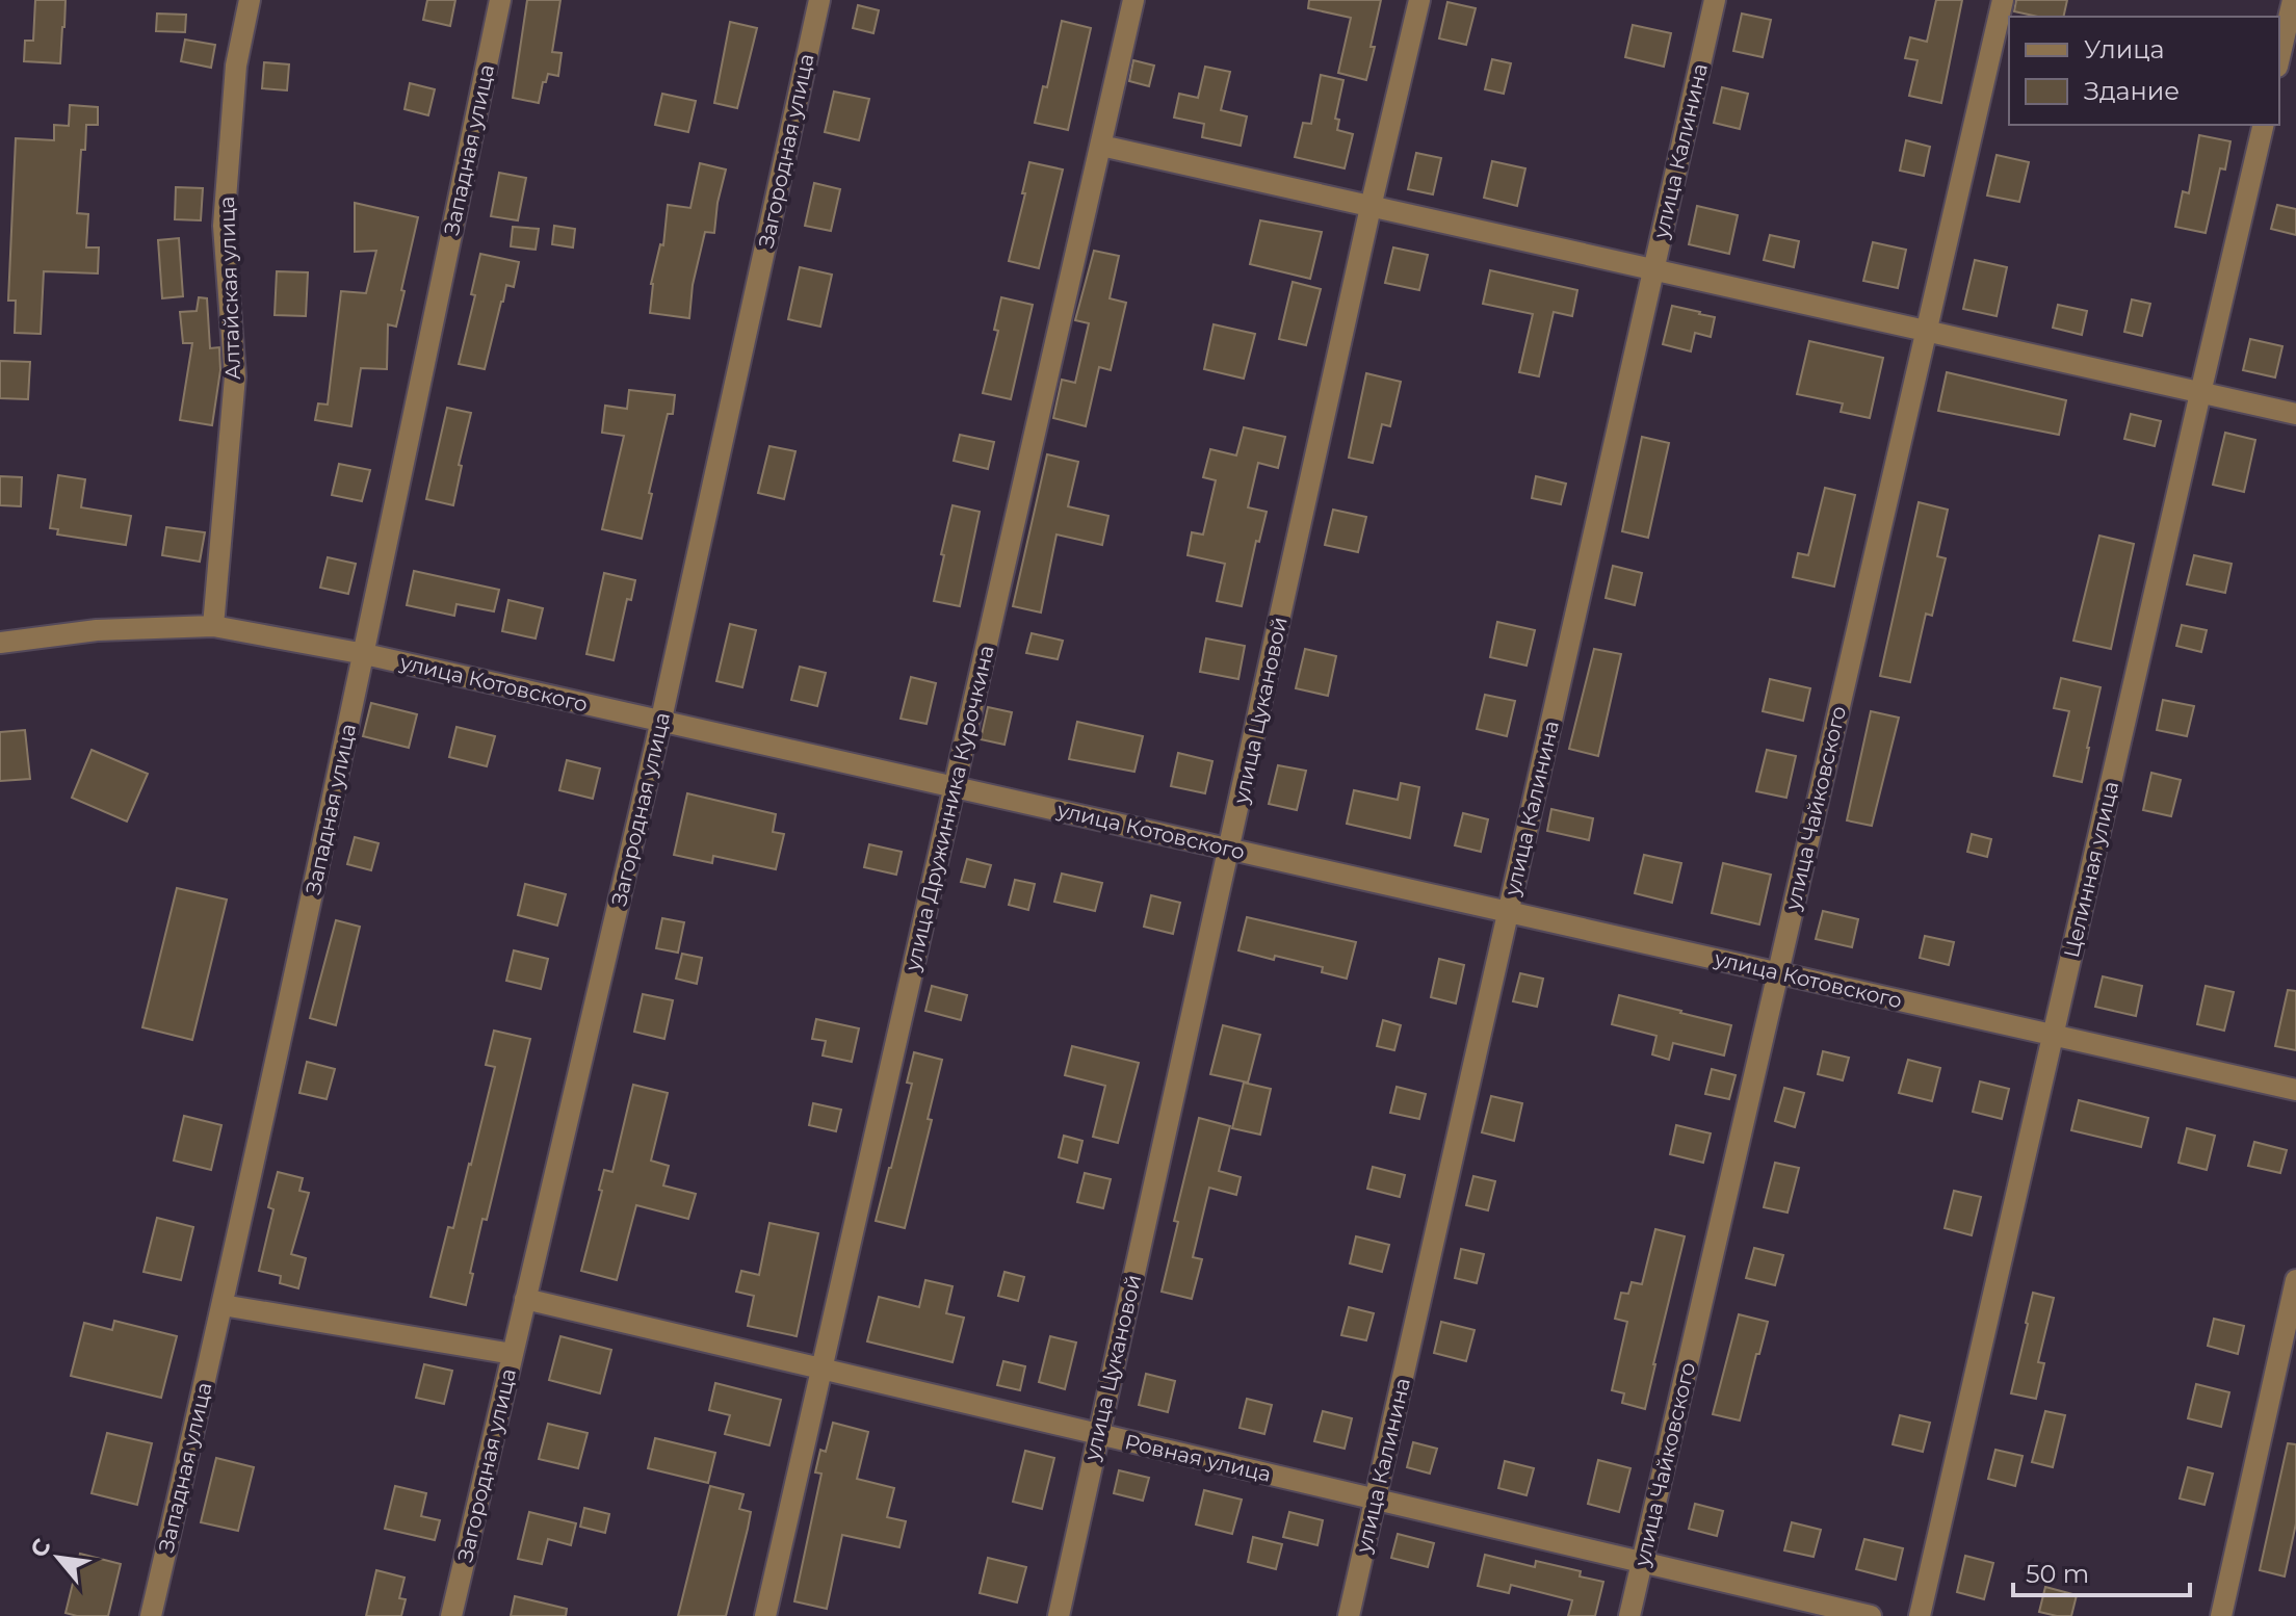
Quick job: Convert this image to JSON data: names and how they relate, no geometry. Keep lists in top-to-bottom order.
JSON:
{
  "streets": {
    "street": [
      "Западная улица",
      "Загородная улица",
      "улица Калинина",
      "Алтайская улица",
      "улица Котовского",
      "улица Цукановой",
      "улица Дружинника Курочкина",
      "улица Чайковского",
      "Целинная улица",
      "Ровная улица"
    ]
  },
  "crossings": [
    ["Западная улица", "улица Котовского"],
    ["Загородная улица", "улица Котовского"],
    ["Загородная улица", "Ровная улица"],
    ["улица Калинина", "улица Котовского"],
    ["улица Калинина", "Ровная улица"],
    ["Алтайская улица", "улица Котовского"],
    ["улица Котовского", "улица Цукановой"],
    ["улица Котовского", "улица Дружинника Курочкина"],
    ["улица Котовского", "улица Чайковского"],
    ["улица Котовского", "Целинная улица"],
    ["улица Цукановой", "Ровная улица"],
    ["улица Дружинника Курочкина", "Ровная улица"],
    ["улица Чайковского", "Ровная улица"]
  ],
  "legend": ["Улица", "Здание"],
  "scale_bar": "50 m",
  "north": "top left"
}
